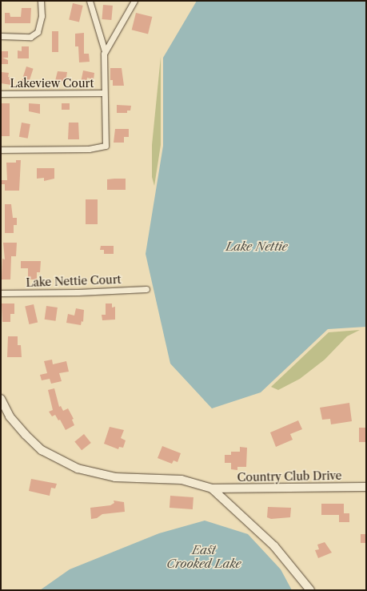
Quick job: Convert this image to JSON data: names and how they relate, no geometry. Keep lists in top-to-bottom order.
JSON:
{
  "streets": {
    "street": ["Lakeview Court", "Lake Nettie Court", "Country Club Drive"]
  },
  "water": ["Lake Nettie", "East Crooked Lake"]
}
